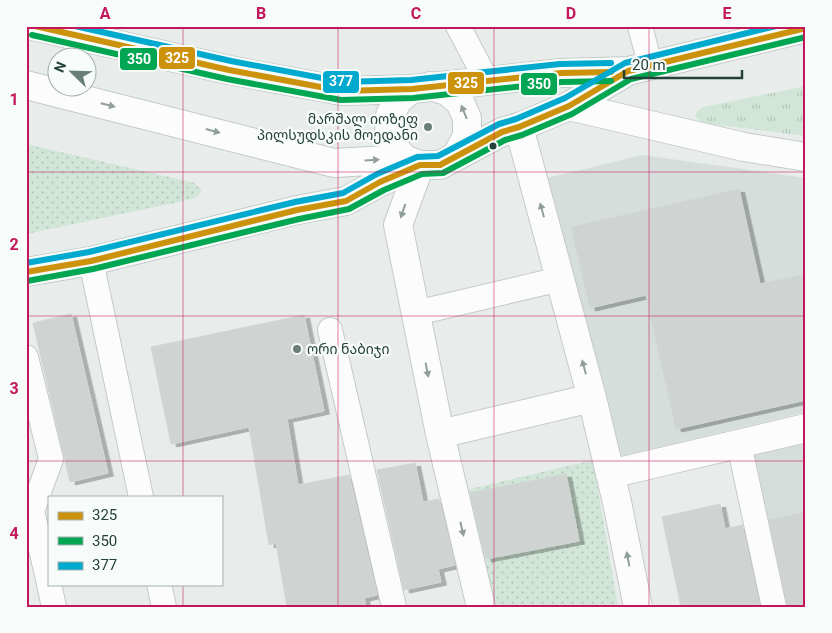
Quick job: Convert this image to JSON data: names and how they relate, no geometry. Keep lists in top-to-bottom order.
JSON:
{
  "places": ["მარშალ იოზეფ პილსუდსკის მოედანი", "ორი ნაბიჯი"],
  "lines": ["transit line 325", "transit line 377", "transit line 350"],
  "legend": ["325", "350", "377"],
  "scale_bar": "20 m",
  "north": "top left",
  "grid": {
    "columns": [
      "A",
      "B",
      "C",
      "D",
      "E"
    ],
    "rows": [
      "1",
      "2",
      "3",
      "4"
    ]
  }
}
